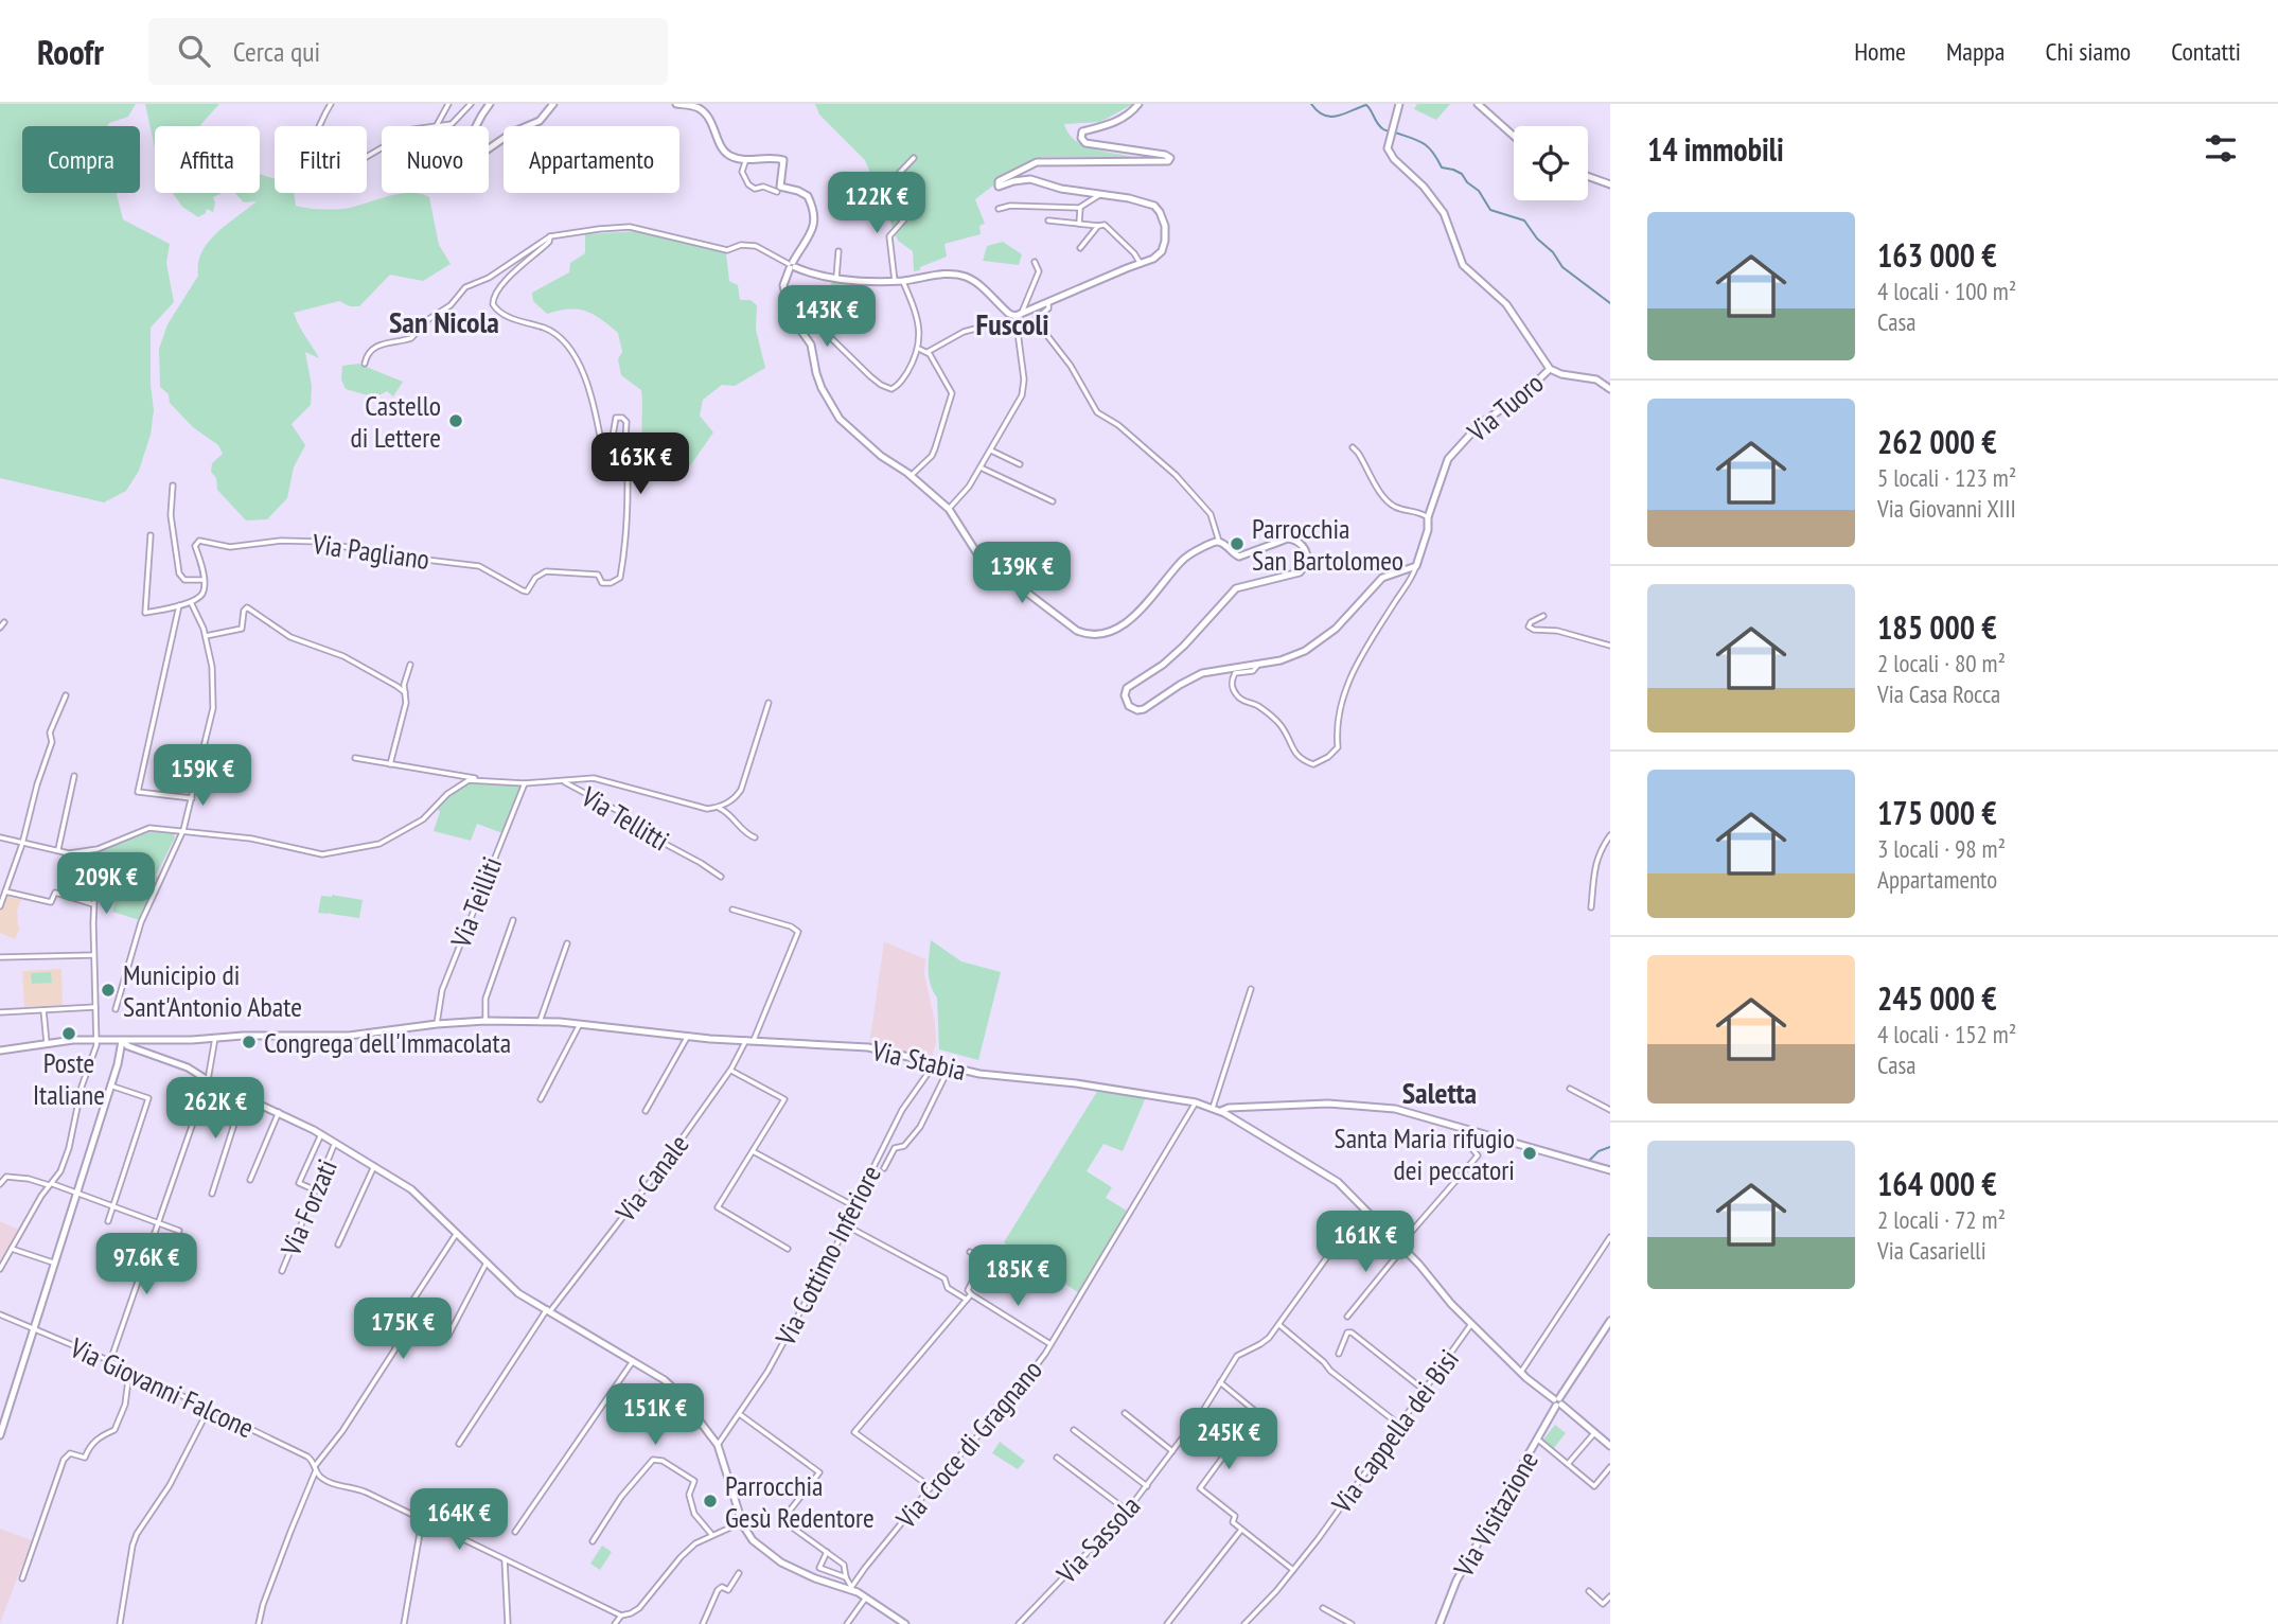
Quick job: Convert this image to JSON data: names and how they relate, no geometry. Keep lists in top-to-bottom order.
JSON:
{
  "streets": {
    "street": [
      "Via Tuoro",
      "Via Pagliano",
      "Via Tellitti",
      "Via Teilliti",
      "Via Stabia",
      "Via Canale",
      "Via Forzati",
      "Via Cottimo Inferiore",
      "Via Giovanni Falcone",
      "Via Cappella dei Bisi",
      "Via Croce di Gragnano",
      "Via Visitazione",
      "Via Sassola"
    ]
  },
  "crossings": [
    ["Via Tellitti", "Via Teilliti"],
    ["Via Teilliti", "Via Stabia"],
    ["Via Stabia", "Via Canale"],
    ["Via Stabia", "Via Cottimo Inferiore"],
    ["Via Stabia", "Via Cappella dei Bisi"],
    ["Via Stabia", "Via Croce di Gragnano"],
    ["Via Stabia", "Via Sassola"],
    ["Via Cappella dei Bisi", "Via Visitazione"]
  ],
  "districts": ["San Nicola", "Fuscoli", "Saletta"],
  "places": [
    "Castello di Lettere",
    "Parrocchia San Bartolomeo",
    "Municipio di Sant'Antonio Abate",
    "Poste Italiane",
    "Congrega dell'Immacolata",
    "Santa Maria rifugio dei peccatori",
    "Parrocchia Gesù Redentore"
  ],
  "page": {
    "header": "Roofr",
    "search": "Cerca qui",
    "nav": [
      "Home",
      "Mappa",
      "Chi siamo",
      "Contatti"
    ],
    "heading": "14 immobili",
    "chip": [
      "Compra",
      "Affitta",
      "Filtri",
      "Nuovo",
      "Appartamento"
    ],
    "price": [
      "122K €",
      "143K €",
      "163K €",
      "139K €",
      "159K €",
      "209K €",
      "262K €",
      "161K €",
      "97.6K €",
      "185K €",
      "175K €",
      "151K €",
      "245K €",
      "164K €"
    ],
    "list": [
      {
        "name": "163 000 €",
        "note": "4 locali · 100 m² · Casa"
      },
      {
        "name": "262 000 €",
        "note": "5 locali · 123 m² · Via Giovanni XIII"
      },
      {
        "name": "185 000 €",
        "note": "2 locali · 80 m² · Via Casa Rocca"
      },
      {
        "name": "175 000 €",
        "note": "3 locali · 98 m² · Appartamento"
      },
      {
        "name": "245 000 €",
        "note": "4 locali · 152 m² · Casa"
      },
      {
        "name": "164 000 €",
        "note": "2 locali · 72 m² · Via Casarielli"
      }
    ]
  }
}
